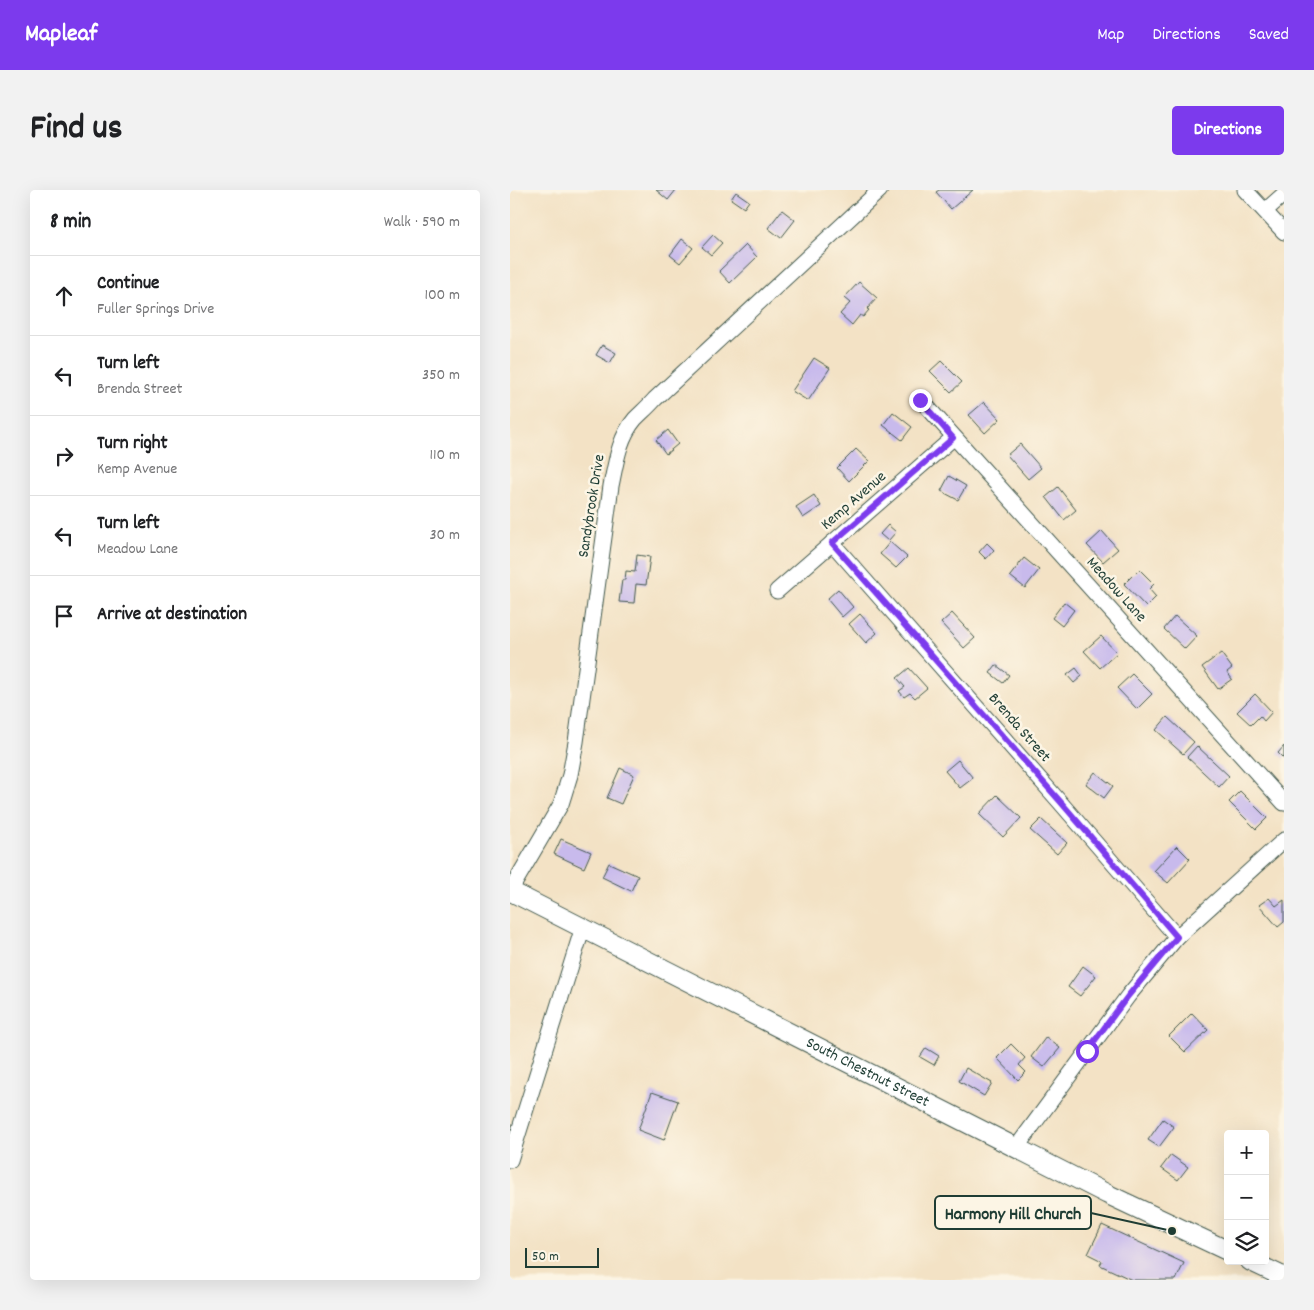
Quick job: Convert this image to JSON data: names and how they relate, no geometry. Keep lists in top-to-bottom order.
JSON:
{
  "streets": {
    "main road": ["South Chestnut Street"],
    "street": [
      "Kemp Avenue",
      "Sandybrook Drive",
      "Meadow Lane",
      "Brenda Street"
    ]
  },
  "crossings": [
    ["Kemp Avenue", "Meadow Lane"],
    ["Kemp Avenue", "Brenda Street"],
    ["Sandybrook Drive", "South Chestnut Street"]
  ],
  "places": ["Harmony Hill Church"],
  "scale_bar": "50 m",
  "page": {
    "header": "Mapleaf",
    "nav": ["Map", "Directions", "Saved"],
    "title": "Find us",
    "buttons": "Directions",
    "heading": ["8 min", "Walk · 590 m"],
    "list": [
      ["Continue", "Fuller Springs Drive", "100 m"],
      ["Turn left", "Brenda Street", "350 m"],
      ["Turn right", "Kemp Avenue", "110 m"],
      ["Turn left", "Meadow Lane", "30 m"],
      "Arrive at destination"
    ],
    "map_buttons": ["+", "−"],
    "scale": "50 m"
  }
}
